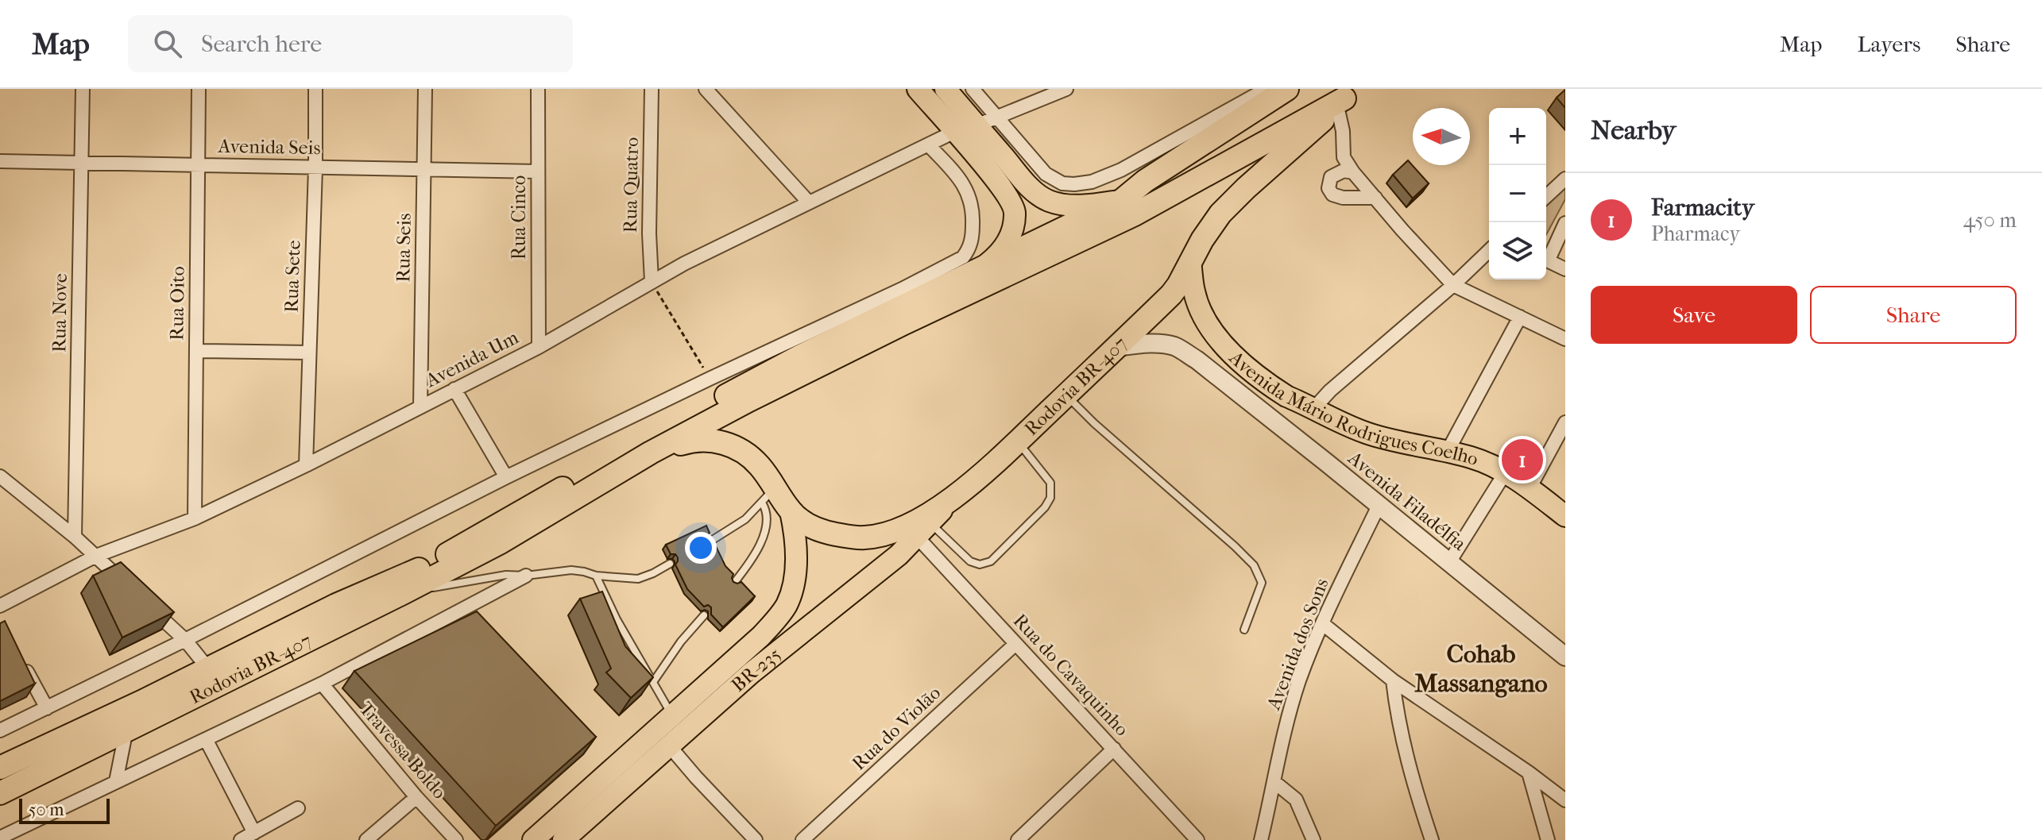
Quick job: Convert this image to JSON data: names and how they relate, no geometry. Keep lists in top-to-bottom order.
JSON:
{
  "streets": {
    "highway": ["Rodovia BR-407"],
    "main road": ["Avenida Mário Rodrigues Coelho", "BR-235"],
    "street": [
      "Avenida Seis",
      "Rua Quatro",
      "Rua Cinco",
      "Rua Seis",
      "Rua Sete",
      "Rua Oito",
      "Rua Nove",
      "Avenida Um",
      "Avenida Filadélfia",
      "Avenida dos Sons",
      "Rua do Cavaquinho",
      "Rua do Violão",
      "Travessa Boldo"
    ]
  },
  "crossings": [
    ["Avenida Seis", "Rua Cinco"],
    ["Avenida Seis", "Rua Seis"],
    ["Avenida Seis", "Rua Sete"],
    ["Avenida Seis", "Rua Oito"],
    ["Avenida Seis", "Rua Nove"],
    ["Rua Quatro", "Avenida Um"],
    ["Rua Cinco", "Avenida Um"],
    ["Rua Seis", "Avenida Um"],
    ["Rua Sete", "Avenida Um"],
    ["Rua Oito", "Avenida Um"],
    ["Rodovia BR-407", "Avenida Mário Rodrigues Coelho"],
    ["Rodovia BR-407", "Avenida Filadélfia"],
    ["Rodovia BR-407", "BR-235"],
    ["Avenida Filadélfia", "Avenida dos Sons"],
    ["BR-235", "Rua do Cavaquinho"],
    ["Rua do Cavaquinho", "Rua do Violão"]
  ],
  "districts": ["Cohab Massangano"],
  "scale_bar": "50 m",
  "north": "left",
  "page": {
    "header": "Map",
    "search": "Search here",
    "nav": ["Map", "Layers", "Share"],
    "heading": "Nearby",
    "map_buttons": ["+", "−"],
    "list": [
      {
        "mark": "1",
        "name": "Farmacity",
        "note": "Pharmacy",
        "value": "450 m"
      }
    ],
    "buttons": ["Save", "Share"],
    "pins": "1",
    "scale": "50 m"
  }
}
